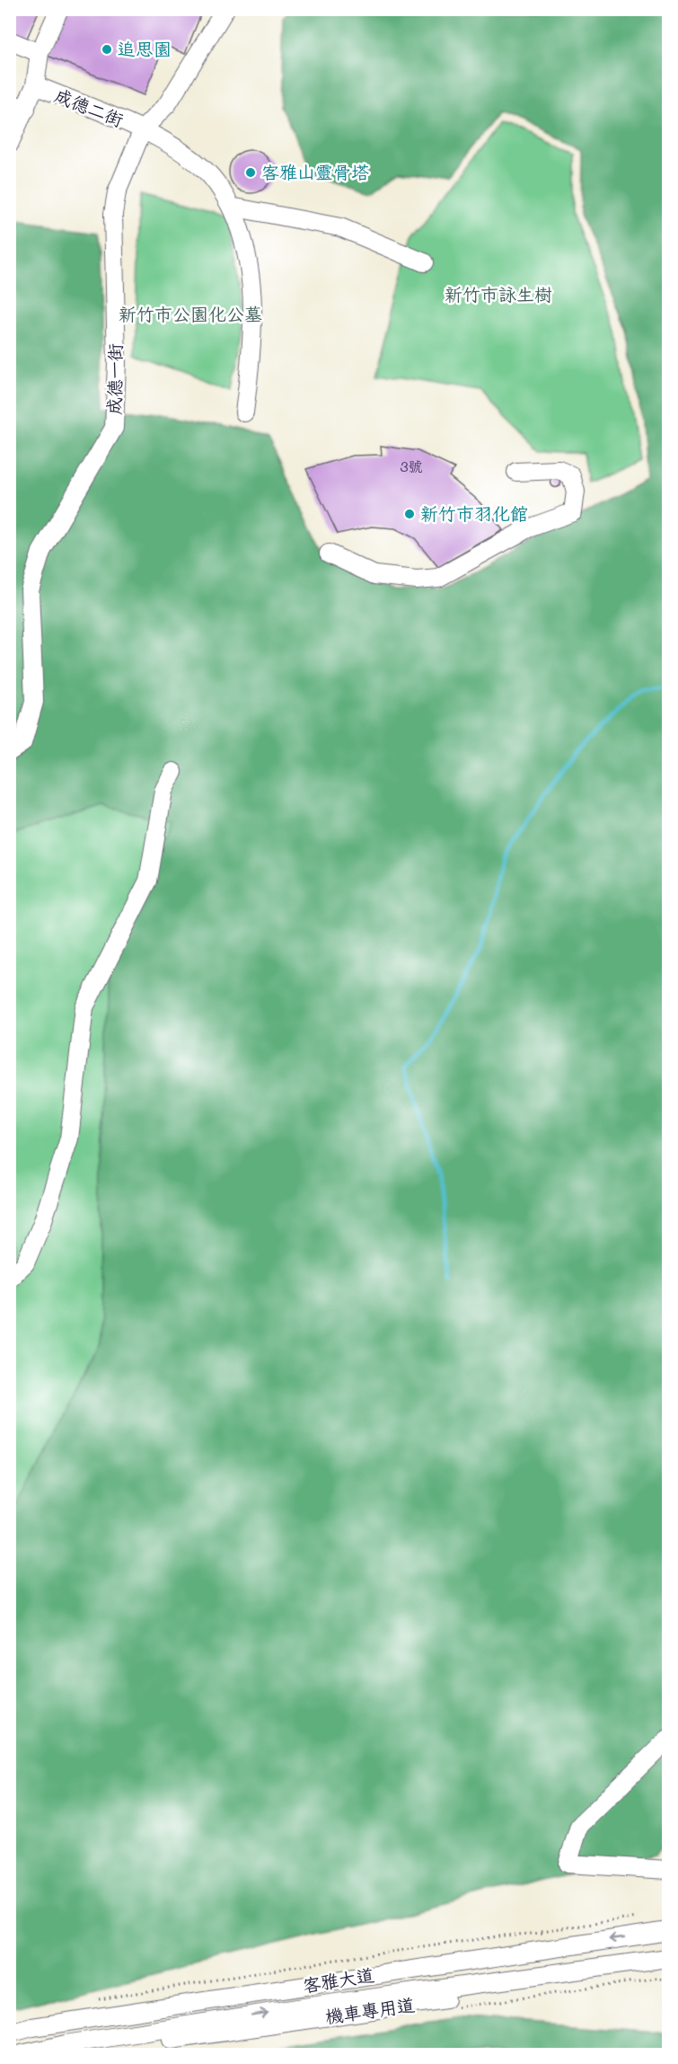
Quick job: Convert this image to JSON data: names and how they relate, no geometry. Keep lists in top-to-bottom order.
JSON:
{
  "streets": {
    "street": [
      "成德二街",
      "成德一街",
      "客雅大道",
      "機車專用道"
    ]
  },
  "crossings": [
    ["成德二街", "成德一街"]
  ],
  "parks": ["新竹市詠生樹", "新竹市公園化公墓"],
  "places": ["追思園", "客雅山靈骨塔", "新竹市羽化館"],
  "house_numbers": ["3號"]
}
